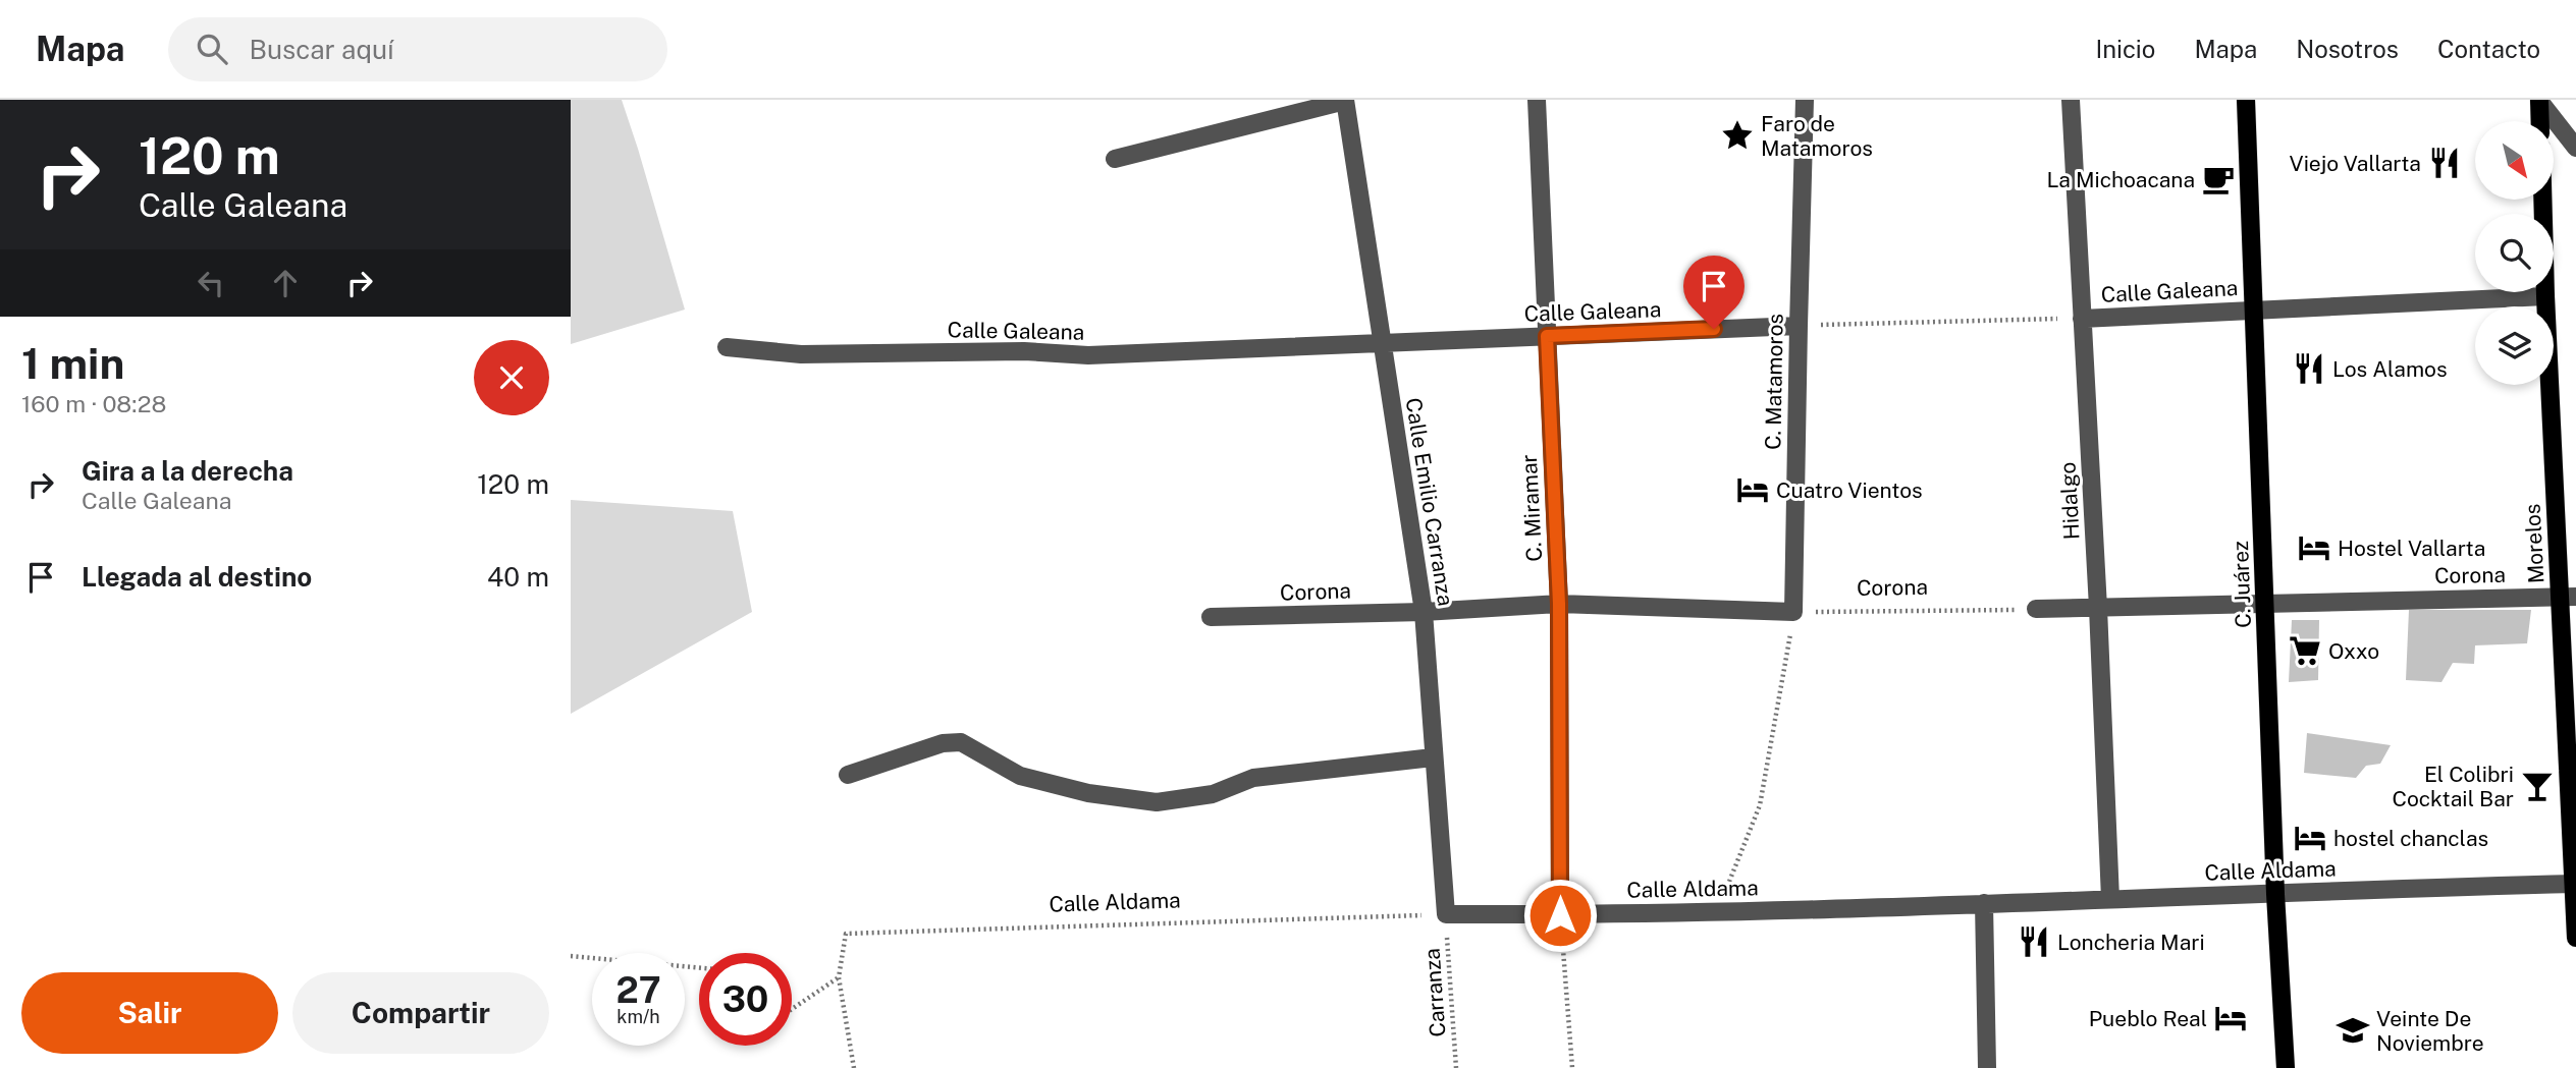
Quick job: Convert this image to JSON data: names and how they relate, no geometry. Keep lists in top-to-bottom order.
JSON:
{
  "streets": {
    "main road": ["Morelos", "C. Juárez"],
    "street": [
      "Calle Galeana",
      "C. Matamoros",
      "Hidalgo",
      "Calle Emilio Carranza",
      "C. Miramar",
      "Corona",
      "Calle Aldama"
    ],
    "path": ["Carranza"]
  },
  "crossings": [
    ["Calle Galeana", "C. Matamoros"],
    ["Calle Galeana", "Hidalgo"],
    ["Calle Galeana", "Calle Emilio Carranza"],
    ["Calle Galeana", "C. Miramar"],
    ["Calle Galeana", "Morelos"],
    ["Calle Galeana", "C. Juárez"],
    ["C. Matamoros", "Corona"],
    ["Hidalgo", "Corona"],
    ["Hidalgo", "Calle Aldama"],
    ["Calle Emilio Carranza", "Corona"],
    ["Calle Emilio Carranza", "Calle Aldama"],
    ["Calle Emilio Carranza", "Carranza"],
    ["C. Miramar", "Corona"],
    ["C. Miramar", "Calle Aldama"],
    ["Morelos", "Corona"],
    ["Morelos", "Calle Aldama"],
    ["Corona", "C. Juárez"],
    ["C. Juárez", "Calle Aldama"],
    ["Calle Aldama", "Carranza"]
  ],
  "places": {
    "place": ["Faro de Matamoros"],
    "restaurant": ["Viejo Vallarta", "Los Alamos", "Loncheria Mari"],
    "cafe": ["La Michoacana"],
    "hotel": [
      "Cuatro Vientos",
      "Hostel Vallarta",
      "hostel chanclas",
      "Pueblo Real"
    ],
    "supermarket": ["Oxxo"],
    "bar": ["El Colibri Cocktail Bar"],
    "school or university": ["Veinte De Noviembre"]
  },
  "north": "bottom right",
  "page": {
    "header": "Mapa",
    "search": "Buscar aquí",
    "nav": [
      "Inicio",
      "Mapa",
      "Nosotros",
      "Contacto"
    ],
    "turn": ["120 m", "Calle Galeana"],
    "heading": ["1 min", "160 m · 08:28"],
    "list": [
      {
        "name": "Gira a la derecha",
        "note": "Calle Galeana",
        "value": "120 m"
      },
      {
        "name": "Llegada al destino",
        "value": "40 m"
      }
    ],
    "speed": "27 km/h",
    "limit": "30",
    "buttons": ["Salir", "Compartir"]
  }
}
